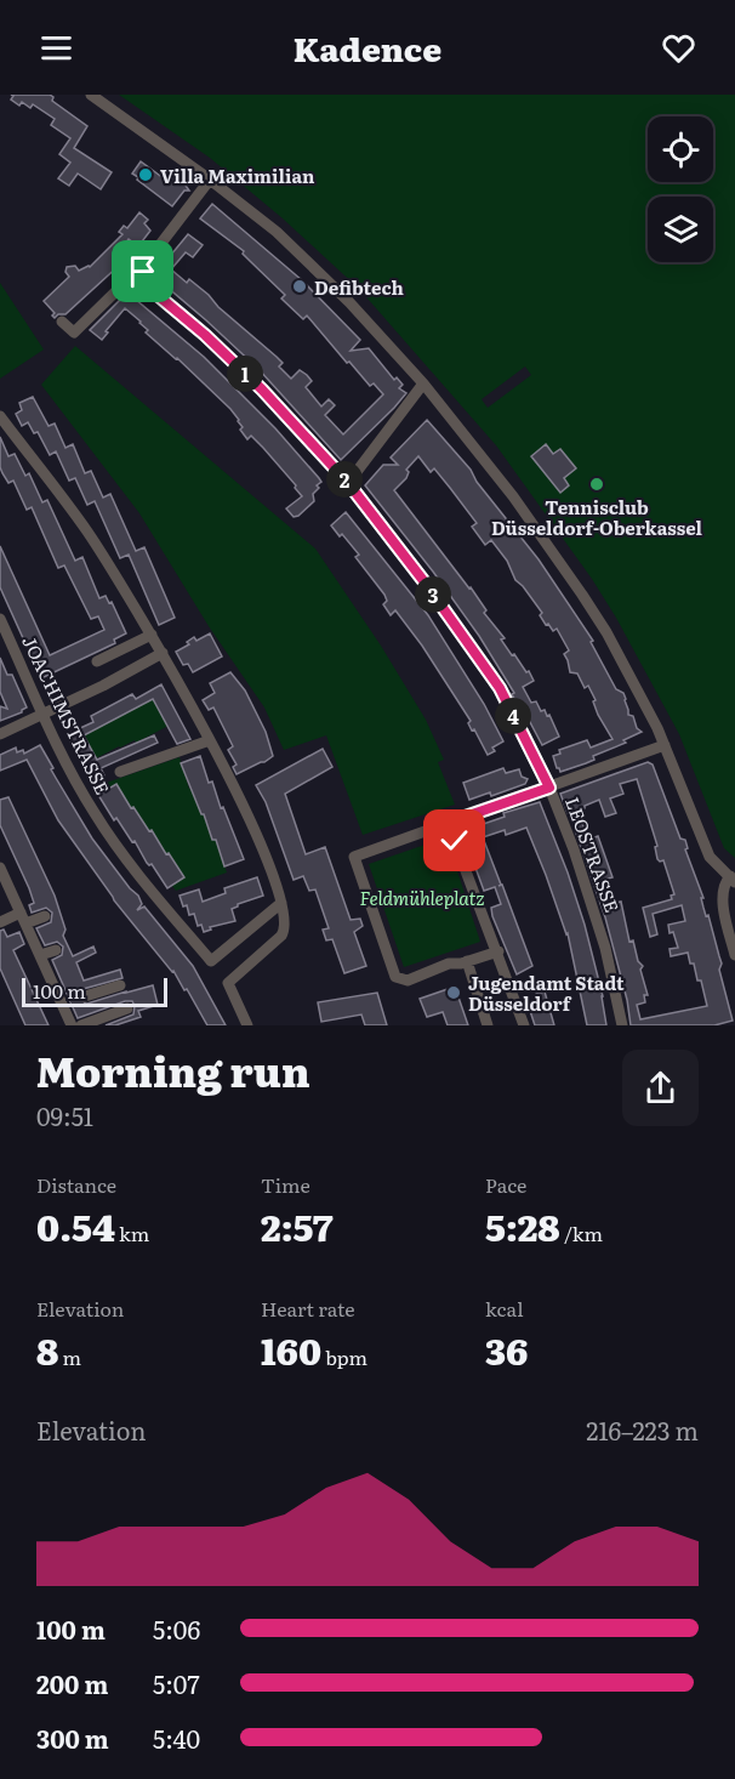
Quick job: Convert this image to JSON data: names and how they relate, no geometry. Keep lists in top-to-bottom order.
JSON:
{
  "streets": {
    "street": ["JOACHIMSTRASSE", "LEOSTRASSE"]
  },
  "parks": ["Feldmühleplatz"],
  "places": [
    "Villa Maximilian",
    "Defibtech",
    "Tennisclub Düsseldorf-Oberkassel",
    "Jugendamt Stadt Düsseldorf"
  ],
  "scale_bar": "100 m",
  "page": {
    "header": "Kadence",
    "pins": [
      "1",
      "2",
      "3",
      "4"
    ],
    "scale": "100 m",
    "heading": ["Morning run", "09:51"],
    "stats": [
      ["Distance", "0.54 km"],
      ["Time", "2:57"],
      ["Pace", "5:28 /km"],
      ["Elevation", "8 m"],
      ["Heart rate", "160 bpm"],
      ["kcal", "36"]
    ],
    "chart": ["Elevation", "216–223 m"],
    "list": [
      {
        "name": "100 m",
        "note": "5:06"
      },
      {
        "name": "200 m",
        "note": "5:07"
      },
      {
        "name": "300 m",
        "note": "5:40"
      }
    ]
  }
}
